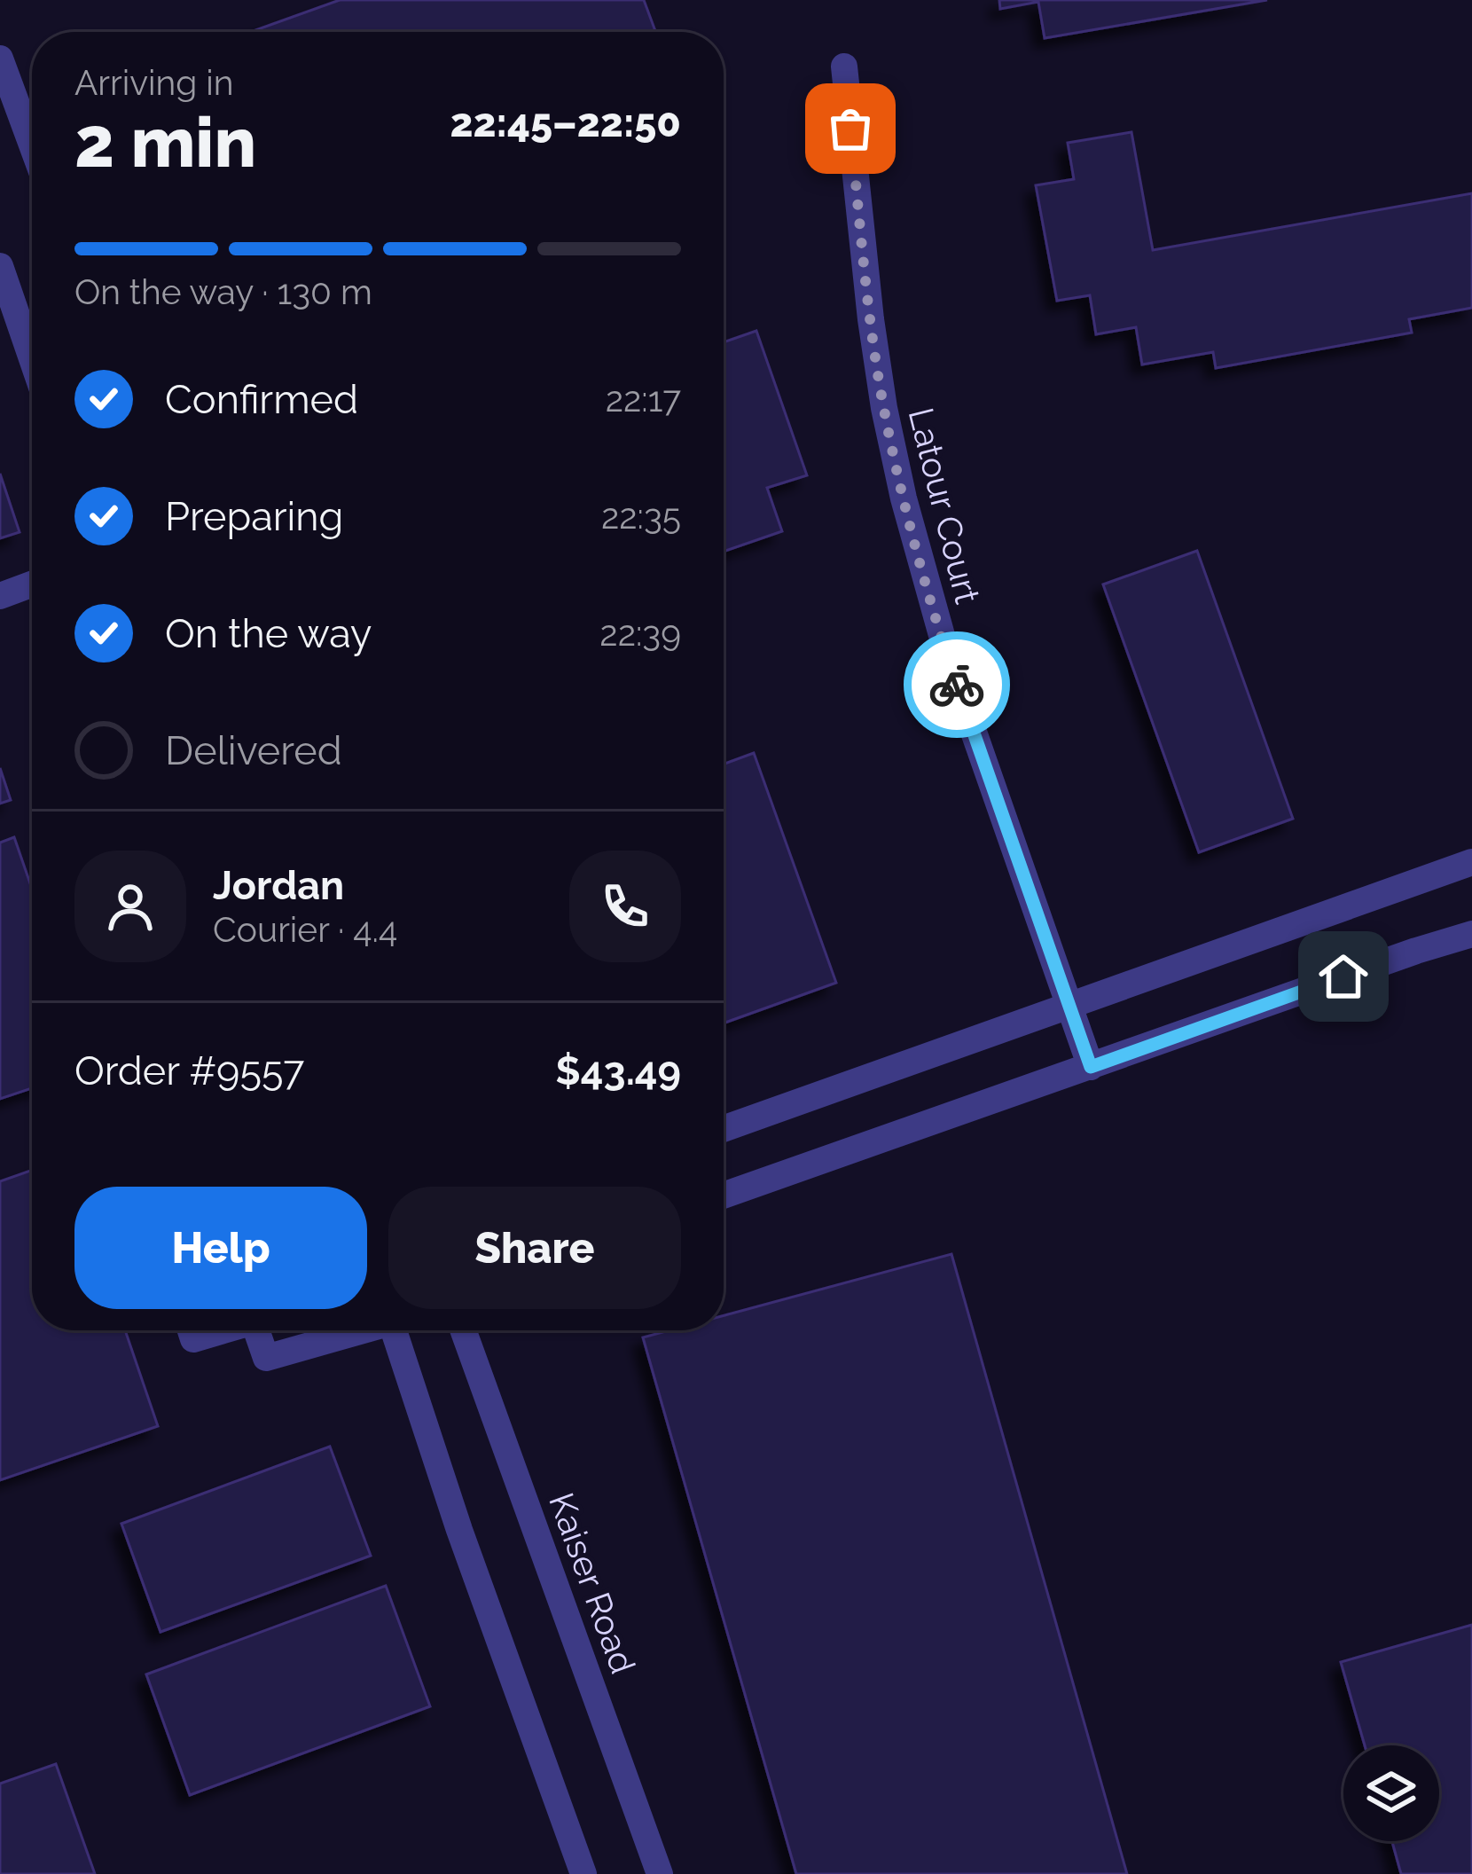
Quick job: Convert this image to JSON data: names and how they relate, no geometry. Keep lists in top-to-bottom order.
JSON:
{
  "streets": {
    "street": ["Latour Court", "Kaiser Road"]
  },
  "page": {
    "heading": ["2 min", "Arriving in", "22:45–22:50"],
    "panel": [
      "Jordan",
      "Courier · 4.4",
      "Order #9557",
      "$43.49"
    ],
    "bar": "On the way · 130 m",
    "list": [
      ["Confirmed", "22:17"],
      ["Preparing", "22:35"],
      ["On the way", "22:39"],
      "Delivered"
    ],
    "buttons": ["Help", "Share"]
  }
}
